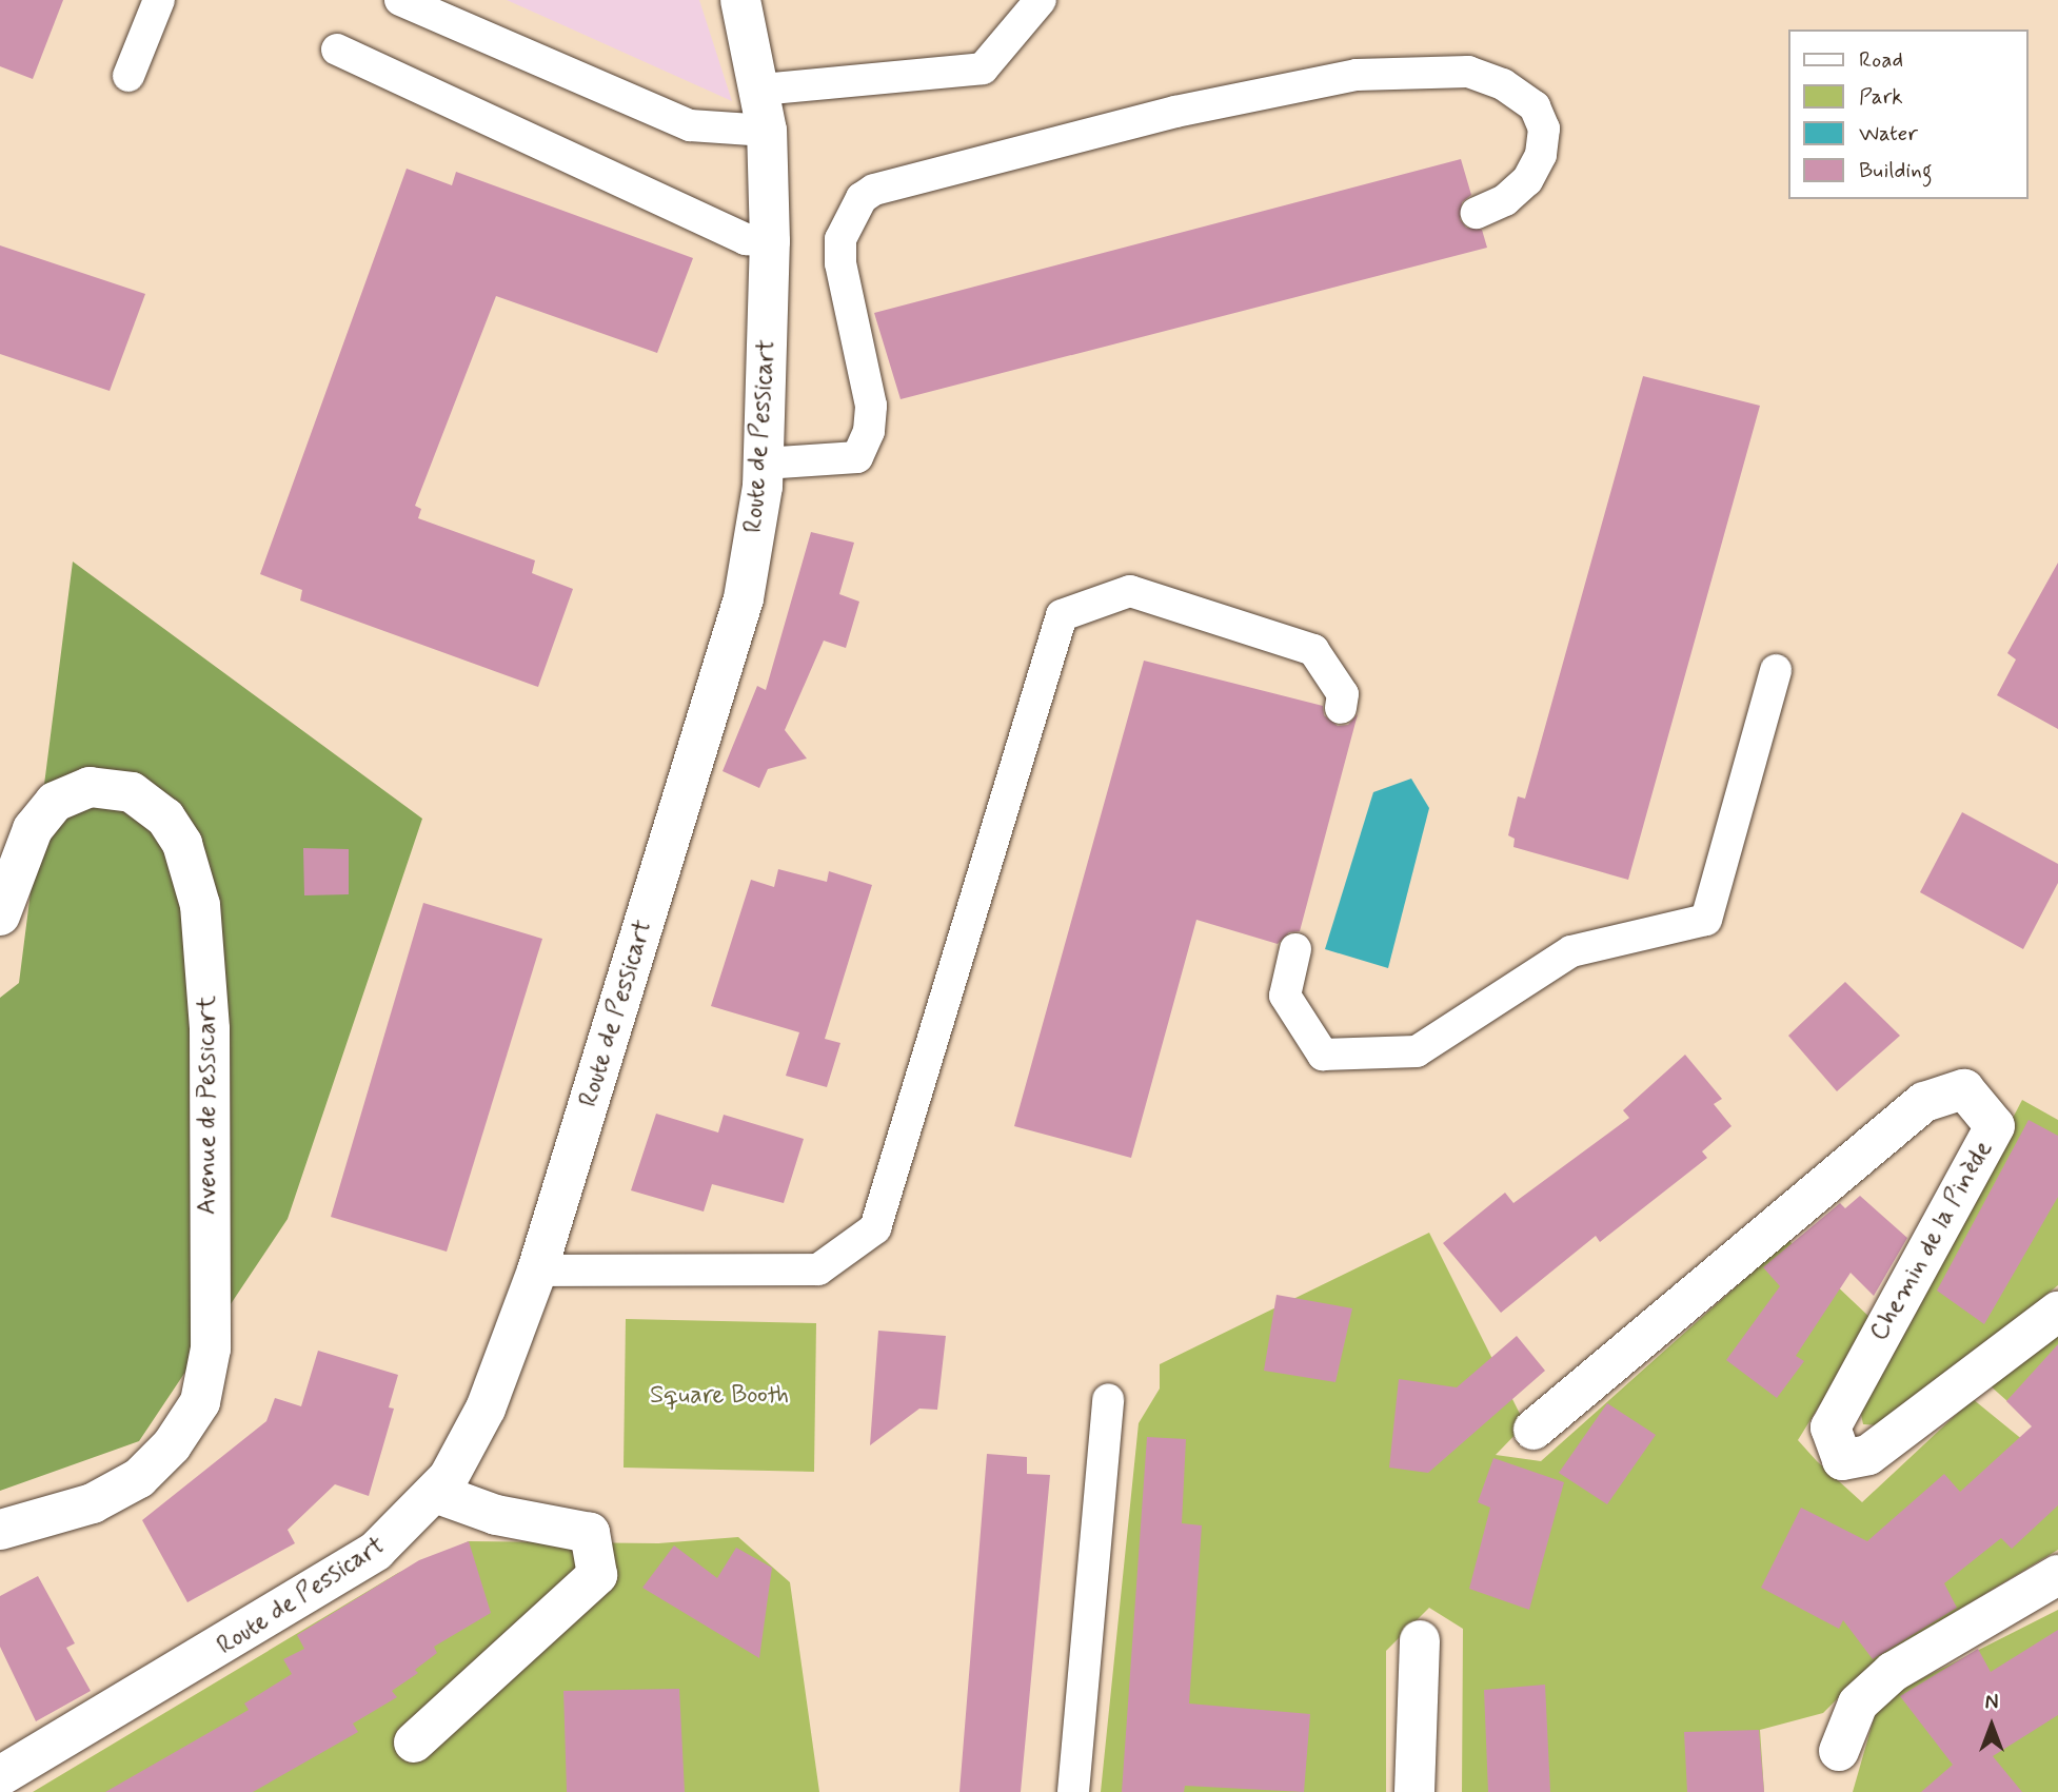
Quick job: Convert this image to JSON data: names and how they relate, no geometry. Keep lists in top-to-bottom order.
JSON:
{
  "streets": {
    "street": ["Route de Pessicart", "Avenue de Pessicart", "Chemin de la Pinède"]
  },
  "parks": ["Square Booth"],
  "legend": [
    "Road",
    "Park",
    "Water",
    "Building"
  ],
  "north": "top"
}
